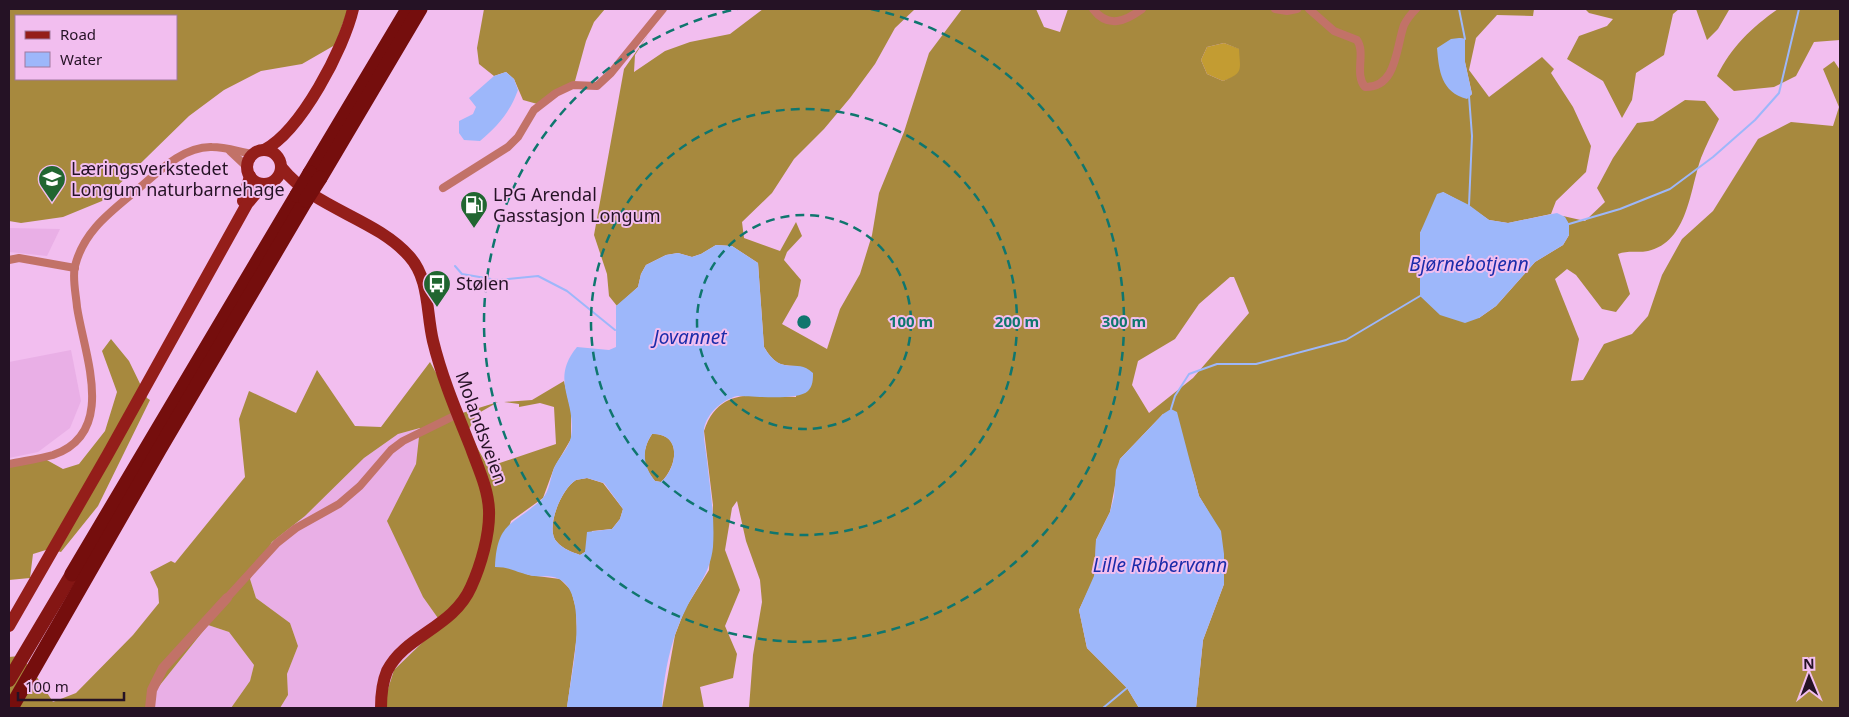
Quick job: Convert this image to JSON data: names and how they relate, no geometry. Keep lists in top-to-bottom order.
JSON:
{
  "streets": {
    "main road": ["Molandsveien"]
  },
  "water": ["Bjørnebotjenn", "Jovannet", "Lille Ribbervann"],
  "places": {
    "school or university": ["Læringsverkstedet Longum naturbarnehage"],
    "fuel station": ["LPG Arendal Gasstasjon Longum"],
    "bus stop": ["Stølen"]
  },
  "legend": ["Road", "Water"],
  "scale_bar": "100 m",
  "north": "top",
  "rings": ["100 m", "200 m", "300 m"]
}
